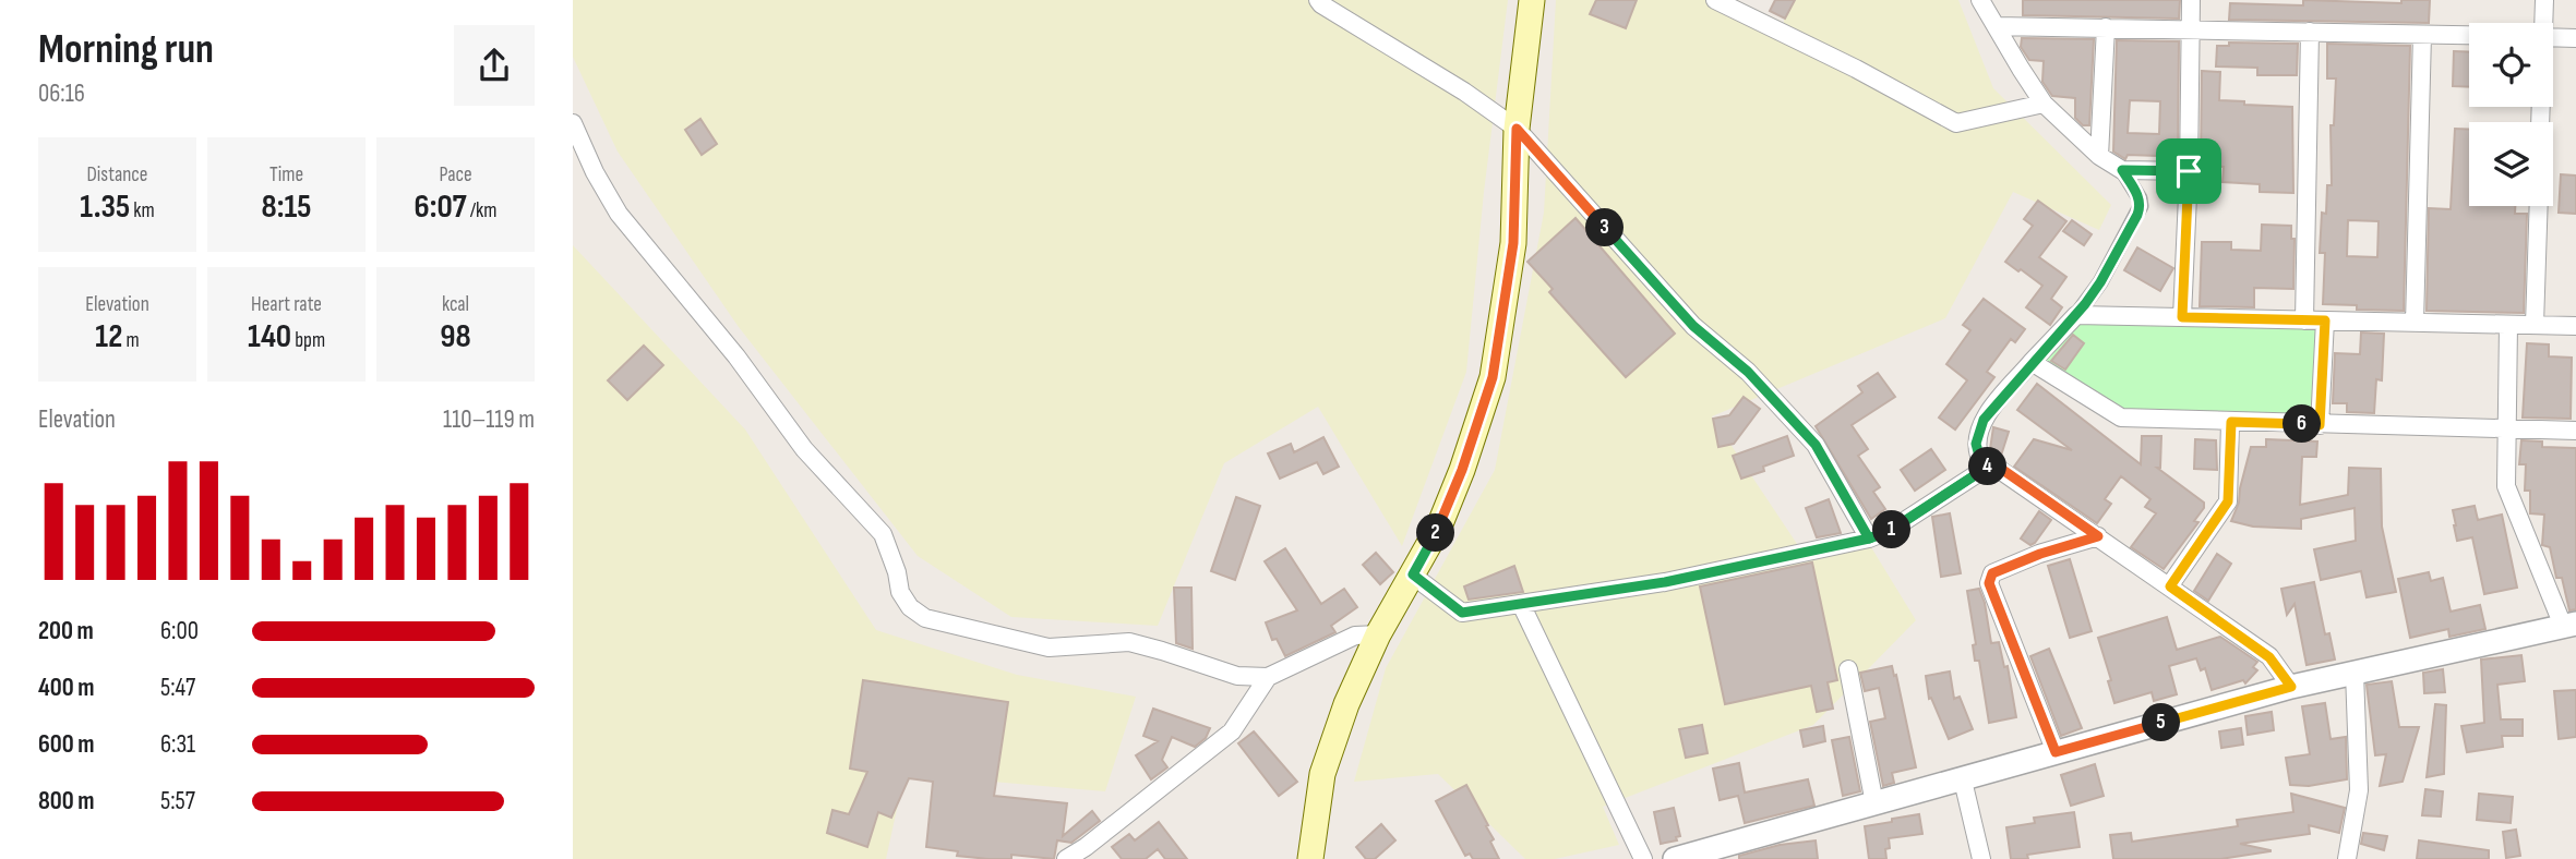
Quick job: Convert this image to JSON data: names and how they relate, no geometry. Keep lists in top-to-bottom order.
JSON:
{
  "page": {
    "heading": ["Morning run", "06:16"],
    "stats": [
      ["Distance", "1.35 km"],
      ["Time", "8:15"],
      ["Pace", "6:07 /km"],
      ["Elevation", "12 m"],
      ["Heart rate", "140 bpm"],
      ["kcal", "98"]
    ],
    "pins": [
      "3",
      "6",
      "4",
      "1",
      "2",
      "5"
    ],
    "chart": ["Elevation", "110–119 m"],
    "list": [
      {
        "name": "200 m",
        "note": "6:00"
      },
      {
        "name": "400 m",
        "note": "5:47"
      },
      {
        "name": "600 m",
        "note": "6:31"
      },
      {
        "name": "800 m",
        "note": "5:57"
      }
    ]
  }
}
